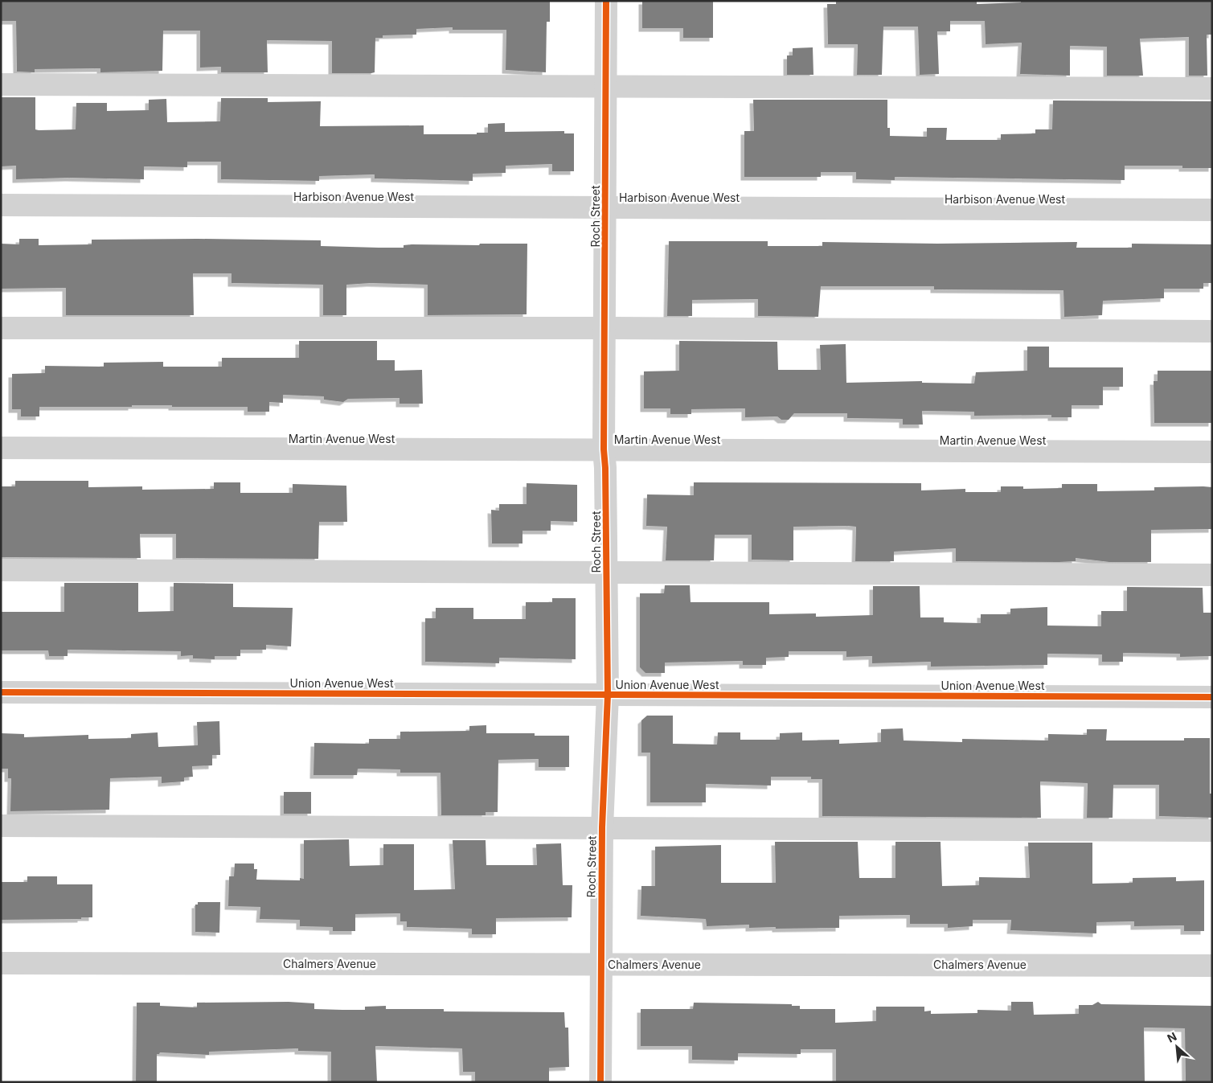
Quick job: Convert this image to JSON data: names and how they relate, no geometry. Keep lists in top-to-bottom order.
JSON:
{
  "streets": {
    "street": [
      "Harbison Avenue West",
      "Roch Street",
      "Martin Avenue West",
      "Union Avenue West",
      "Chalmers Avenue"
    ]
  },
  "crossings": [
    ["Harbison Avenue West", "Roch Street"],
    ["Roch Street", "Martin Avenue West"],
    ["Roch Street", "Union Avenue West"],
    ["Roch Street", "Chalmers Avenue"]
  ],
  "north": "top left"
}
